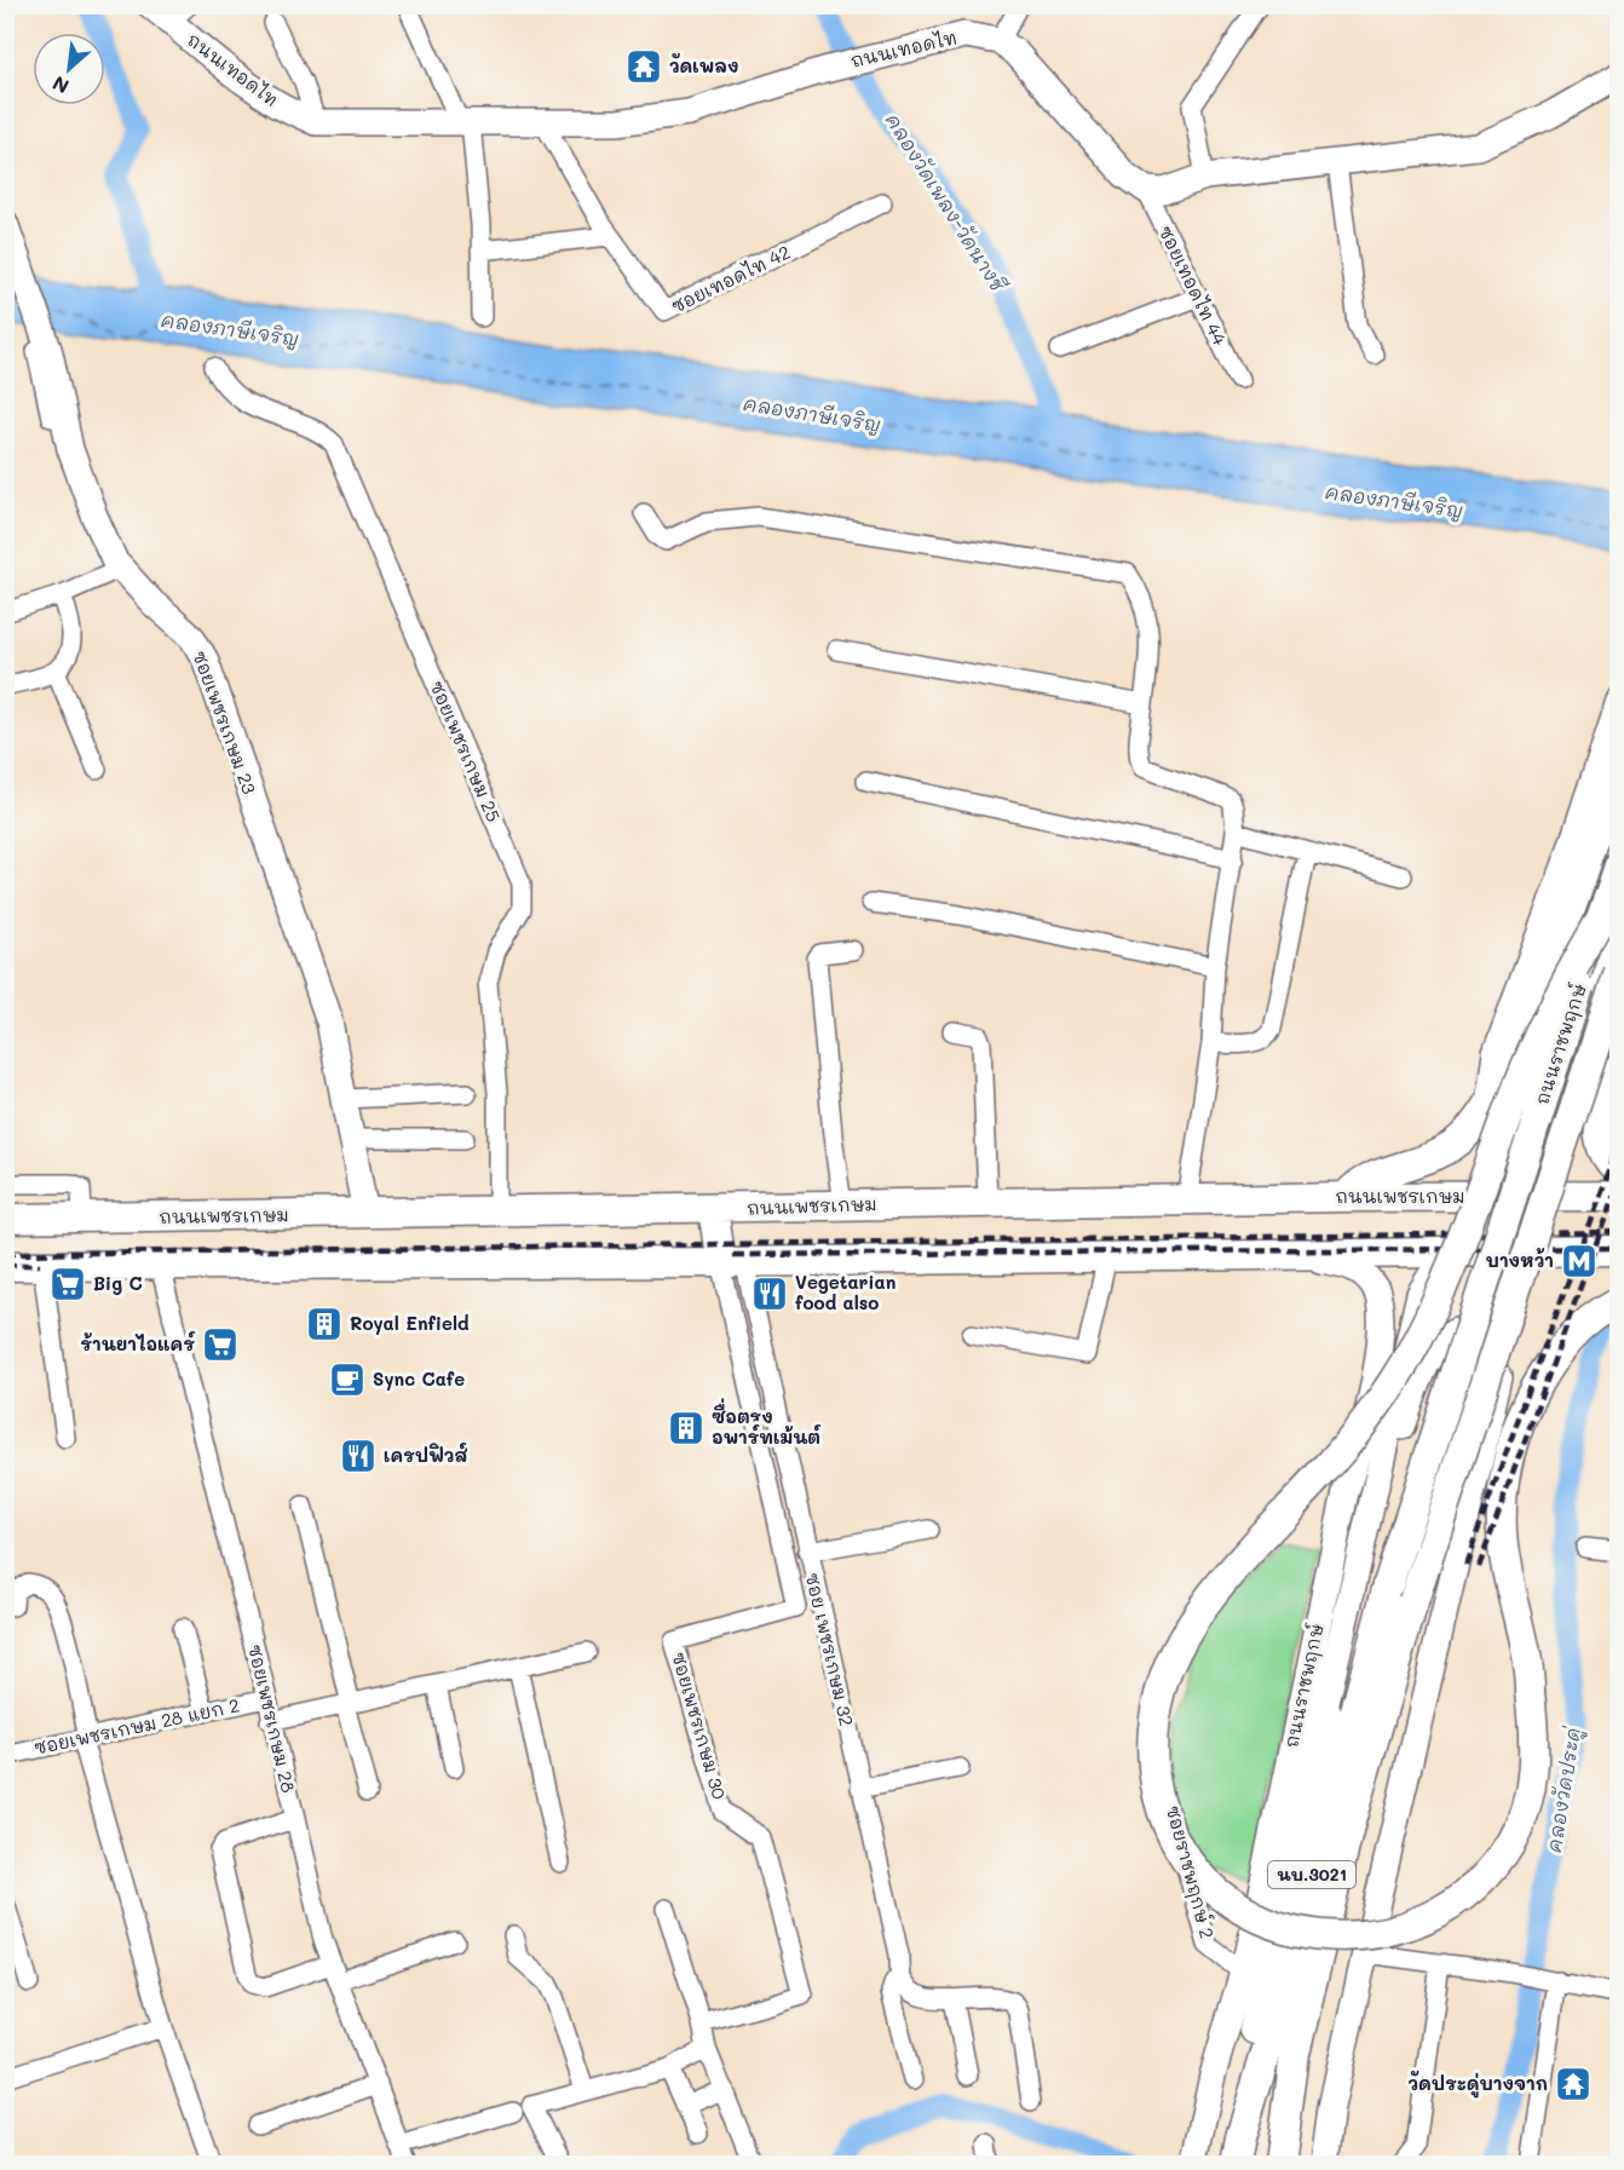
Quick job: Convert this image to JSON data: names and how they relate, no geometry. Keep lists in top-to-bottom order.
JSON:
{
  "streets": {
    "main road": [
      "ถนนเทอดไท",
      "ซอยเพชรเกษม 23",
      "ถนนราชพฤกษ์",
      "ถนนเพชรเกษม",
      "นบ.3021"
    ],
    "street": [
      "ซอยเทอดไท 42",
      "ซอยเทอดไท 44",
      "ซอยเพชรเกษม 25",
      "ซอย เพชรเกษม 32",
      "ซอยเพชรเกษม 28",
      "ซอยเพชรเกษม 30",
      "ซอยเพชรเกษม 28 แยก 2",
      "ซอยราชพฤกษ์ 2"
    ]
  },
  "crossings": [
    ["ถนนเทอดไท", "ซอยเทอดไท 42"],
    ["ซอยเพชรเกษม 23", "ถนนเพชรเกษม"],
    ["ซอยเพชรเกษม 25", "ถนนเพชรเกษม"],
    ["ถนนราชพฤกษ์", "ซอยราชพฤกษ์ 2"],
    ["ซอย เพชรเกษม 32", "ซอยเพชรเกษม 30"],
    ["ซอยเพชรเกษม 28", "ซอยเพชรเกษม 28 แยก 2"]
  ],
  "water": ["คลองวัดเพลง-วัดนางชี", "คลองภาษีเจริญ", "คลองวัดประดู่"],
  "places": {
    "temple": ["วัดเพลง", "วัดประดู่บางจาก"],
    "metro station": ["บางหว้า"],
    "supermarket": ["Big C", "ร้านยาไอแคร์"],
    "restaurant": ["Vegetarian food also", "เครปฟิวส์"],
    "building": ["Royal Enfield", "ซื่อตรง อพาร์ทเม้นต์"],
    "cafe": ["Sync Cafe"]
  },
  "north": "bottom left"
}
